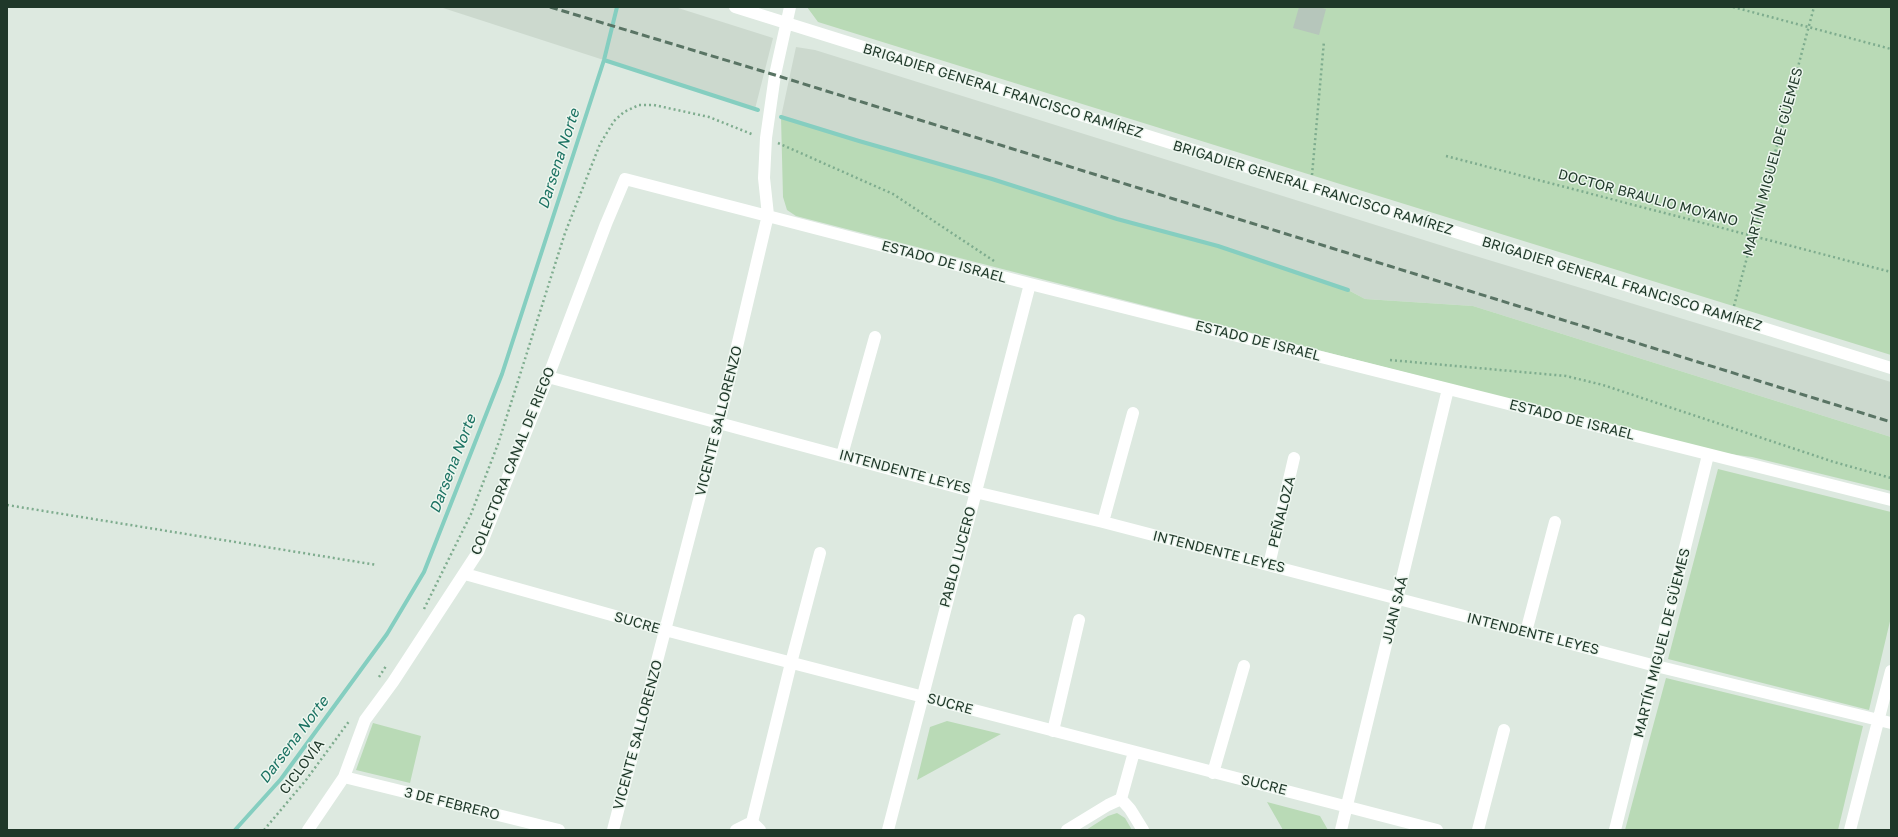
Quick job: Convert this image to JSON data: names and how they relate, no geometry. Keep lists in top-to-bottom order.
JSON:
{
  "streets": {
    "street": [
      "BRIGADIER GENERAL FRANCISCO RAMÍREZ",
      "MARTÍN MIGUEL DE GÜEMES",
      "ESTADO DE ISRAEL",
      "VICENTE SALLORENZO",
      "COLECTORA CANAL DE RIEGO",
      "INTENDENTE LEYES",
      "PEÑALOZA",
      "PABLO LUCERO",
      "JUAN SAÁ",
      "SUCRE",
      "3 DE FEBRERO"
    ],
    "path": ["DOCTOR BRAULIO MOYANO", "CICLOVÍA"]
  },
  "crossings": [
    ["BRIGADIER GENERAL FRANCISCO RAMÍREZ", "MARTÍN MIGUEL DE GÜEMES"],
    ["BRIGADIER GENERAL FRANCISCO RAMÍREZ", "VICENTE SALLORENZO"],
    ["MARTÍN MIGUEL DE GÜEMES", "ESTADO DE ISRAEL"],
    ["MARTÍN MIGUEL DE GÜEMES", "INTENDENTE LEYES"],
    ["ESTADO DE ISRAEL", "VICENTE SALLORENZO"],
    ["ESTADO DE ISRAEL", "COLECTORA CANAL DE RIEGO"],
    ["ESTADO DE ISRAEL", "PABLO LUCERO"],
    ["ESTADO DE ISRAEL", "JUAN SAÁ"],
    ["VICENTE SALLORENZO", "INTENDENTE LEYES"],
    ["VICENTE SALLORENZO", "SUCRE"],
    ["COLECTORA CANAL DE RIEGO", "INTENDENTE LEYES"],
    ["COLECTORA CANAL DE RIEGO", "SUCRE"],
    ["COLECTORA CANAL DE RIEGO", "3 DE FEBRERO"],
    ["INTENDENTE LEYES", "PEÑALOZA"],
    ["INTENDENTE LEYES", "PABLO LUCERO"],
    ["INTENDENTE LEYES", "JUAN SAÁ"],
    ["PABLO LUCERO", "SUCRE"],
    ["JUAN SAÁ", "SUCRE"]
  ],
  "water": ["Darsena Norte"]
}
